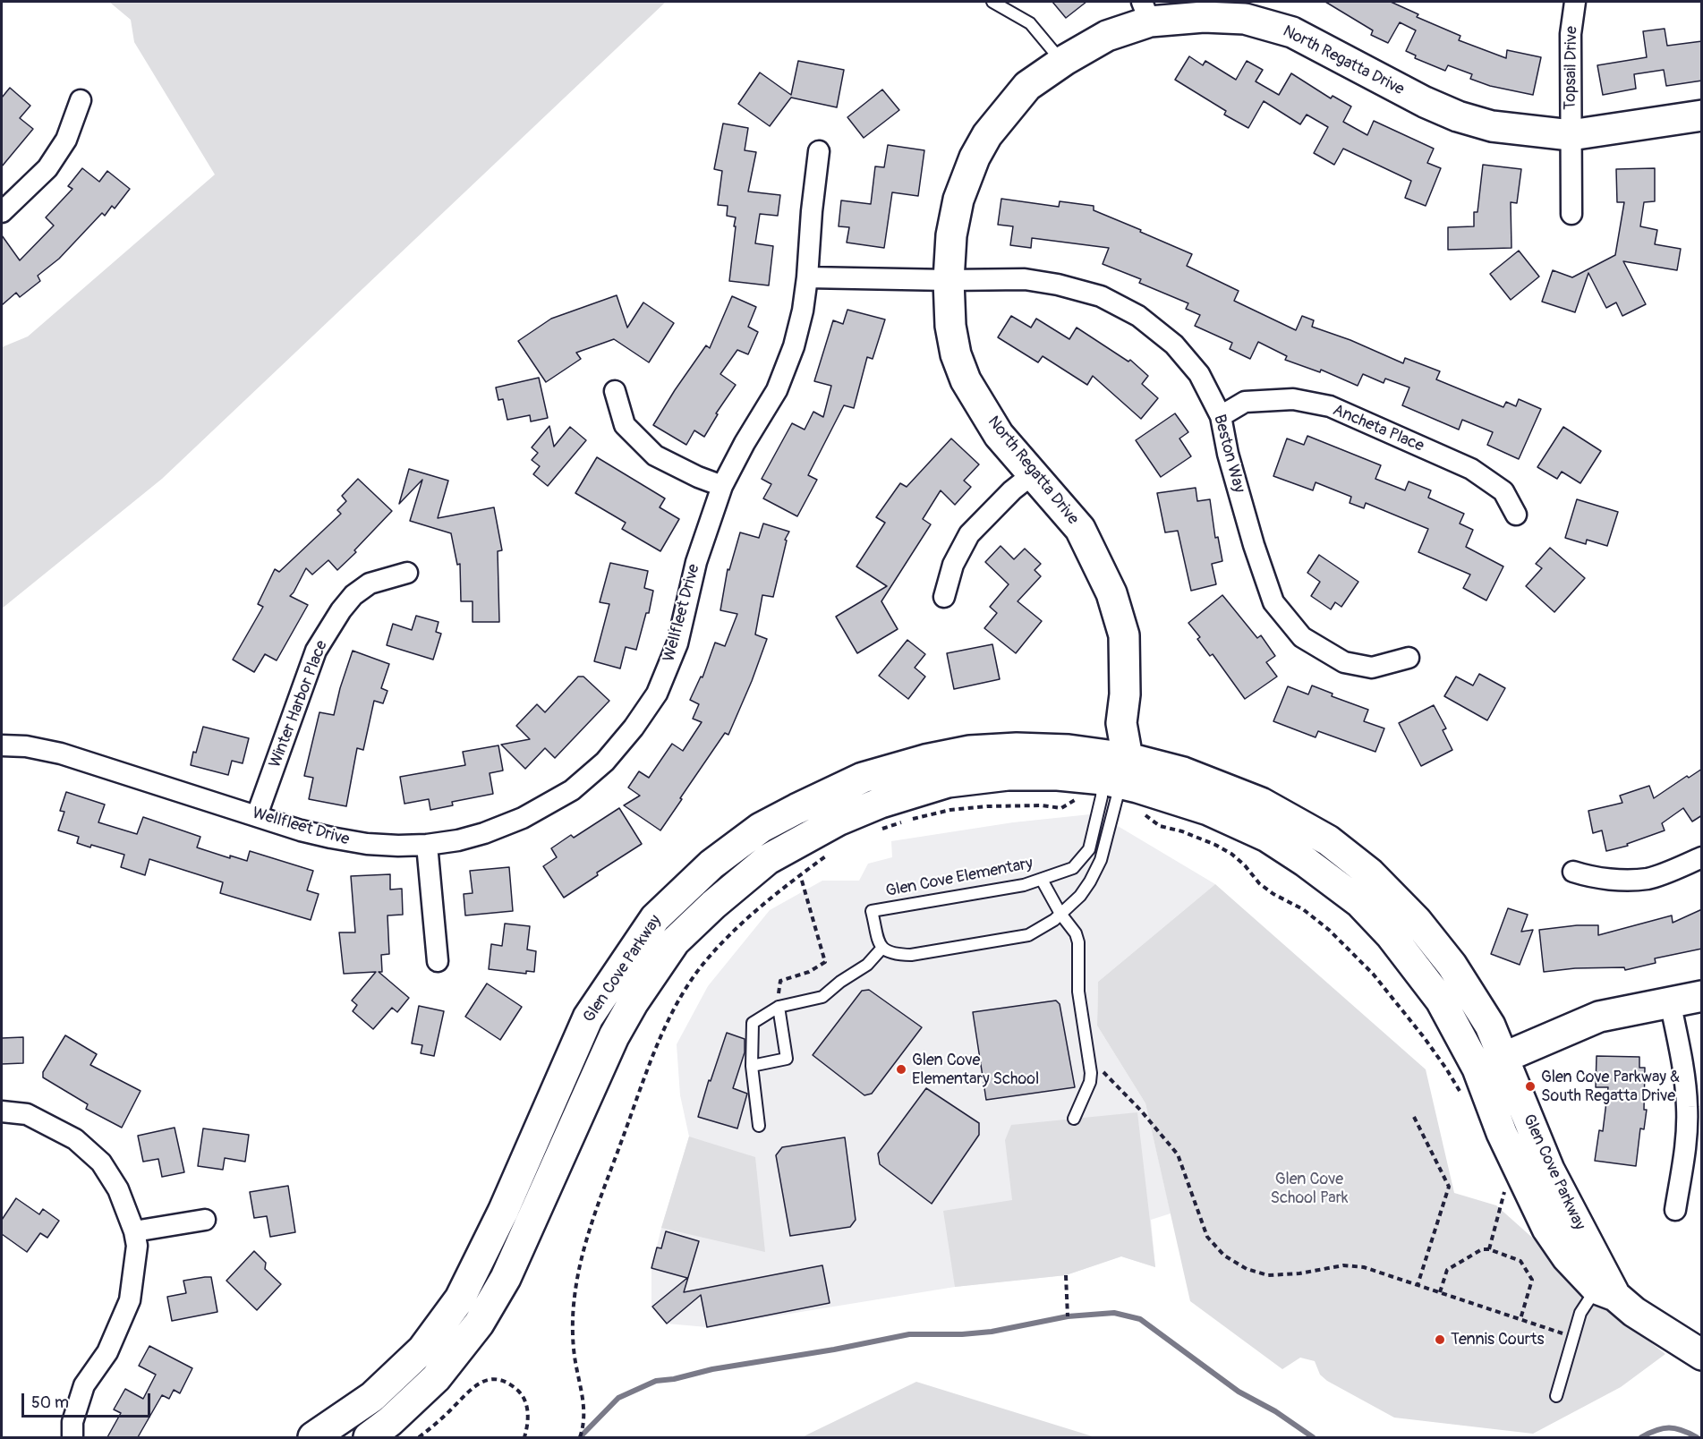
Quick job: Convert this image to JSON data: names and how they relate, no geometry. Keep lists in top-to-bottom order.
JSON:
{
  "streets": {
    "main road": ["North Regatta Drive", "Glen Cove Parkway"],
    "street": [
      "Topsail Drive",
      "Ancheta Place",
      "Beston Way",
      "Wellfleet Drive",
      "Winter Harbor Place"
    ],
    "lane": ["Glen Cove Elementary"]
  },
  "crossings": [
    ["North Regatta Drive", "Topsail Drive"],
    ["North Regatta Drive", "Beston Way"],
    ["North Regatta Drive", "Glen Cove Elementary"],
    ["North Regatta Drive", "Glen Cove Parkway"],
    ["Ancheta Place", "Beston Way"],
    ["Beston Way", "Wellfleet Drive"],
    ["Wellfleet Drive", "Winter Harbor Place"],
    ["Glen Cove Elementary", "Glen Cove Parkway"]
  ],
  "parks": ["Glen Cove School Park"],
  "places": ["Glen Cove Elementary School", "Glen Cove Parkway & South Regatta Drive", "Tennis Courts"],
  "scale_bar": "50 m"
}
